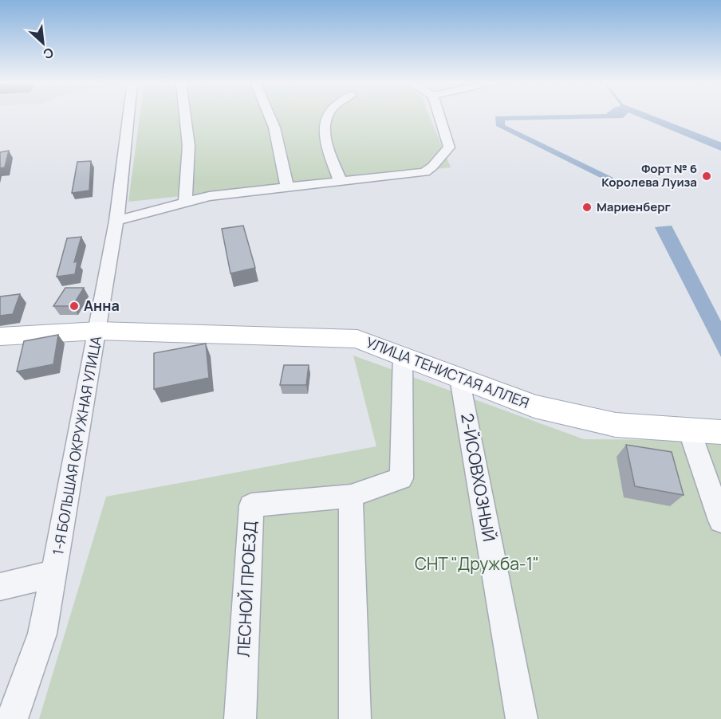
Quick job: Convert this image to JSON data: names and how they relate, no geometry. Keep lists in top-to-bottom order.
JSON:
{
  "streets": {
    "main road": ["УЛИЦА ТЕНИСТАЯ АЛЛЕЯ"],
    "street": ["1-Я БОЛЬШАЯ ОКРУЖНАЯ УЛИЦА", "2-ЙСОВХОЗНЫЙ", "ЛЕСНОЙ ПРОЕЗД"]
  },
  "crossings": [
    ["УЛИЦА ТЕНИСТАЯ АЛЛЕЯ", "1-Я БОЛЬШАЯ ОКРУЖНАЯ УЛИЦА"],
    ["УЛИЦА ТЕНИСТАЯ АЛЛЕЯ", "2-ЙСОВХОЗНЫЙ"],
    ["УЛИЦА ТЕНИСТАЯ АЛЛЕЯ", "ЛЕСНОЙ ПРОЕЗД"]
  ],
  "parks": ["СНТ \"Дружба-1\""],
  "places": ["Форт № 6 Королева Луиза", "Мариенберг", "Анна"],
  "north": "bottom right"
}
